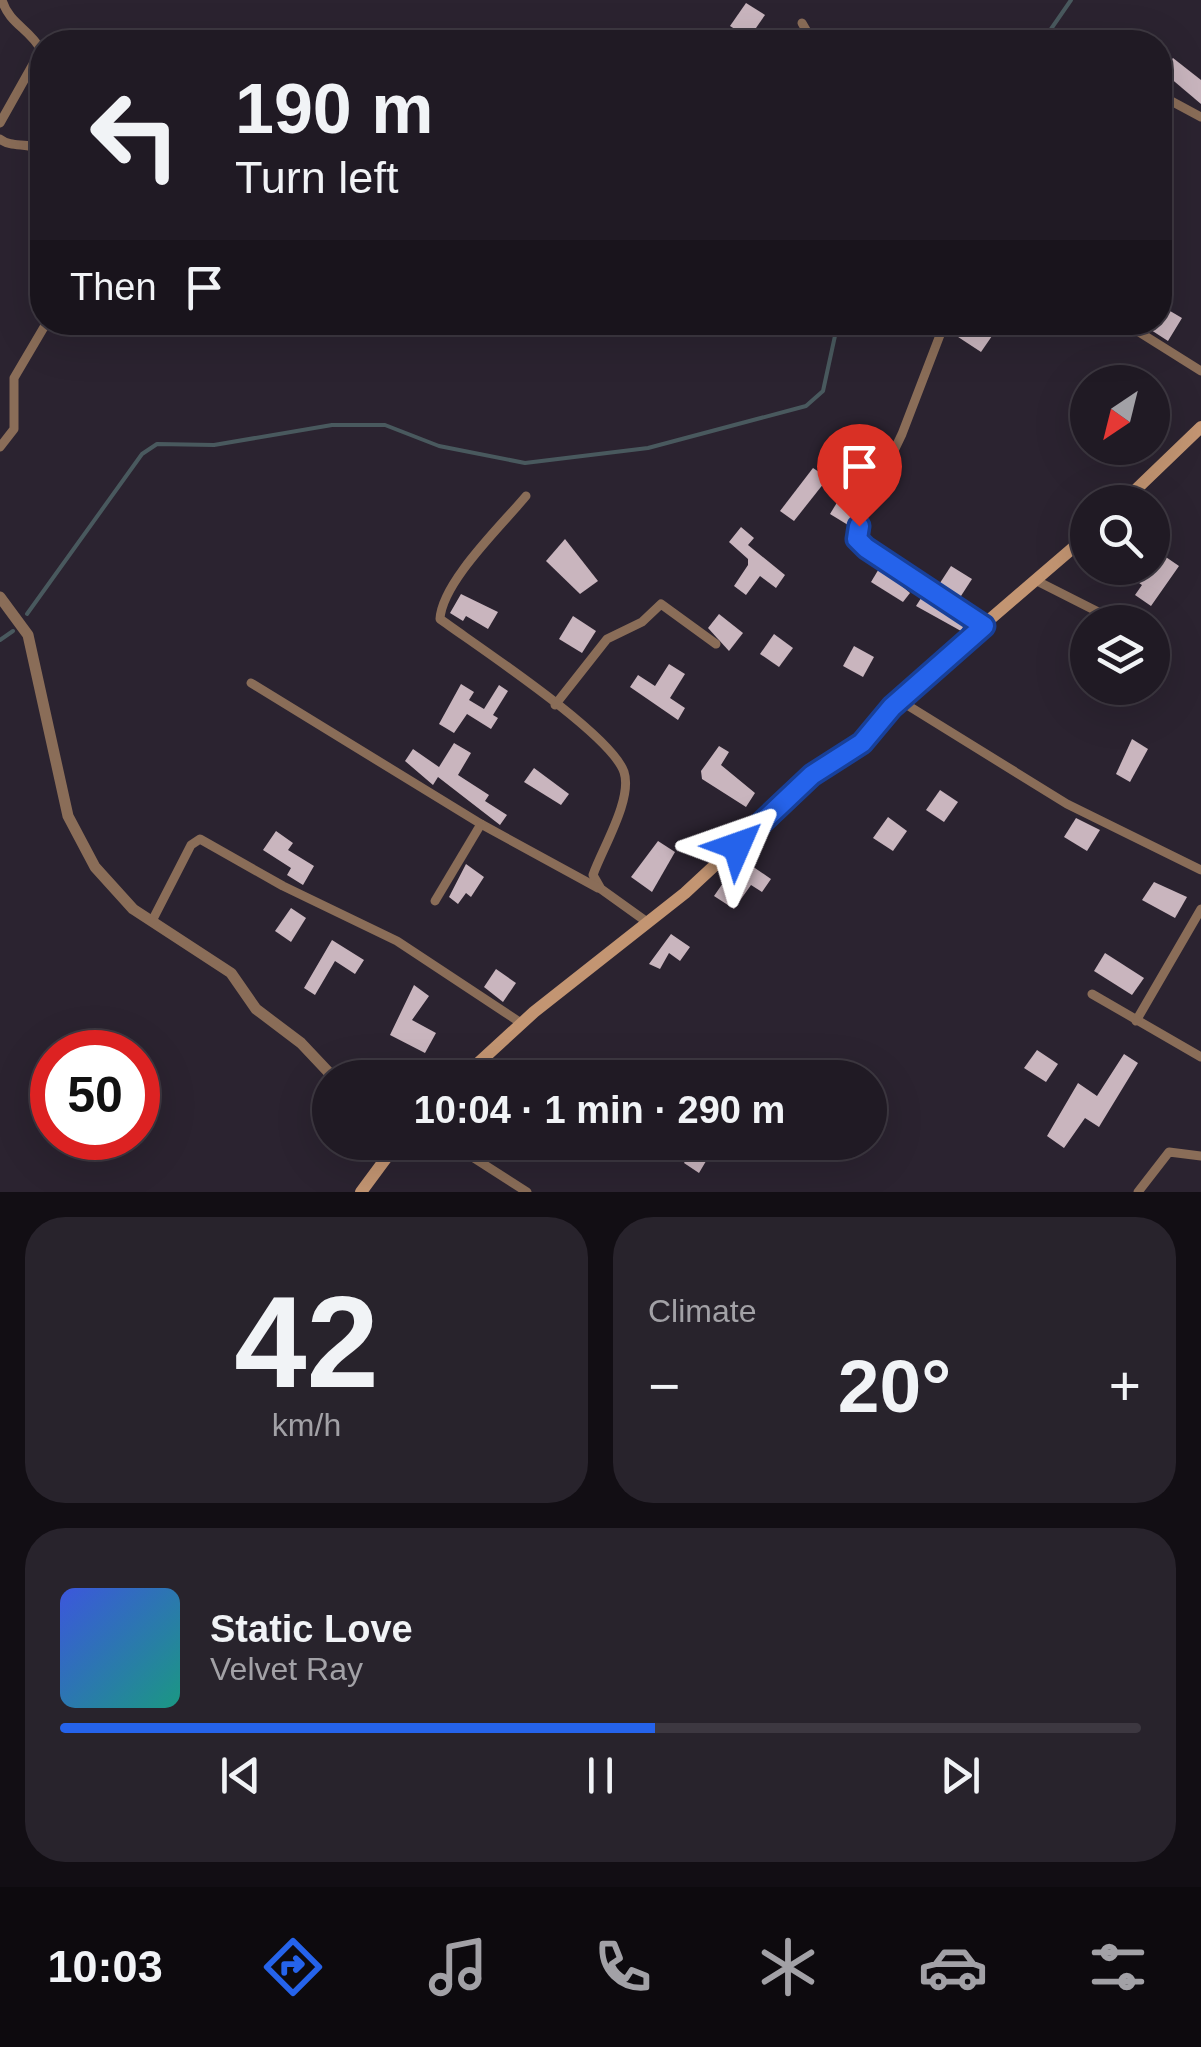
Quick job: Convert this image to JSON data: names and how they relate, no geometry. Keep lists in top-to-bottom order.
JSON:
{
  "north": "bottom left",
  "page": {
    "turn": ["190 m", "Turn left"],
    "then": "Then",
    "limit": "50",
    "trip": "10:04 · 1 min · 290 m",
    "tile": [
      ["42", "km/h"],
      "Climate"
    ],
    "heat": ["−", "20°", "+"],
    "song": ["Static Love", "Velvet Ray"],
    "tabs": "10:03"
  }
}
